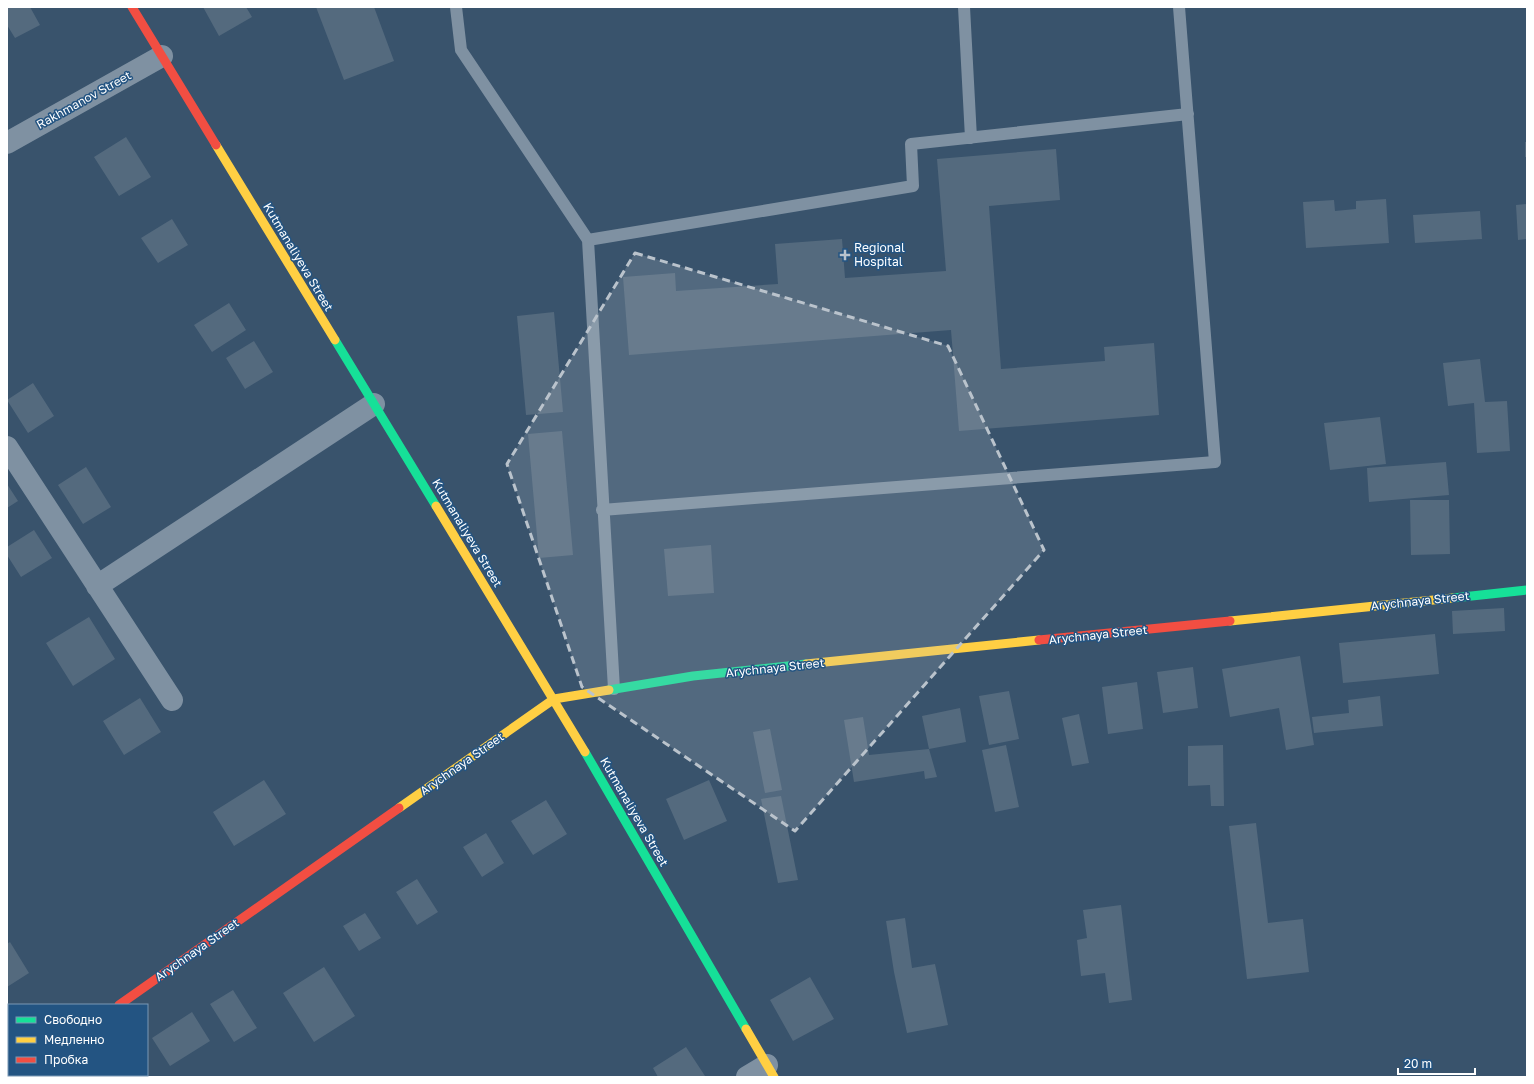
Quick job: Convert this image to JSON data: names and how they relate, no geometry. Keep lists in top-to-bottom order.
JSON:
{
  "streets": {
    "street": ["Rakhmanov Street", "Kutmanaliyeva Street", "Arychnaya Street"]
  },
  "crossings": [
    ["Rakhmanov Street", "Kutmanaliyeva Street"],
    ["Kutmanaliyeva Street", "Arychnaya Street"]
  ],
  "places": {
    "health": ["Regional Hospital"]
  },
  "legend": ["Свободно", "Медленно", "Пробка"],
  "scale_bar": "20 m"
}
